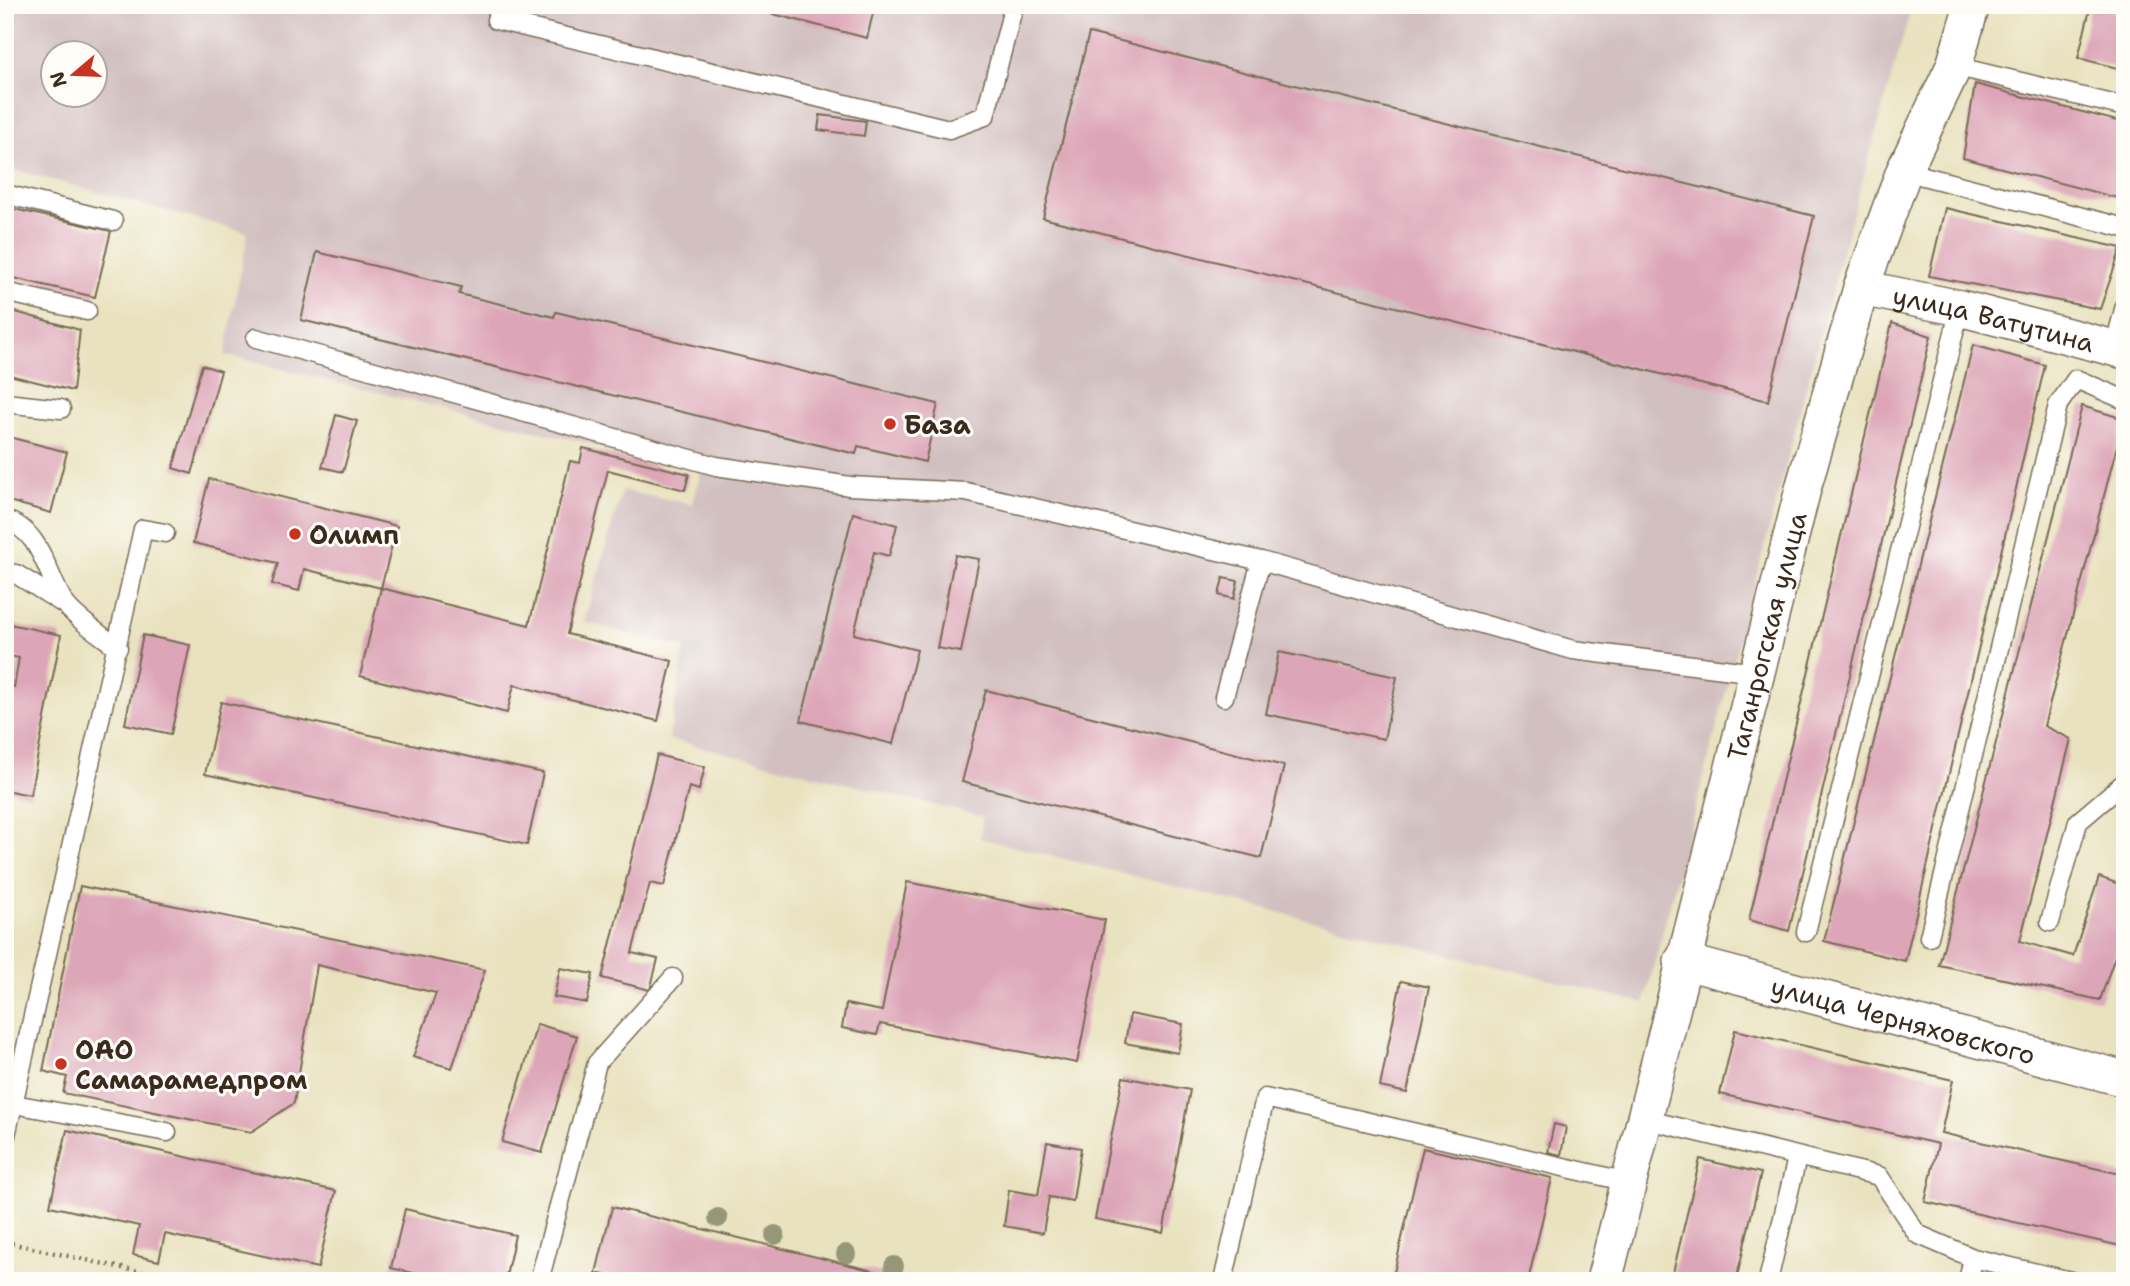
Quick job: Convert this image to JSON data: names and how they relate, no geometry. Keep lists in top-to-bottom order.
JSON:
{
  "streets": {
    "street": ["улица Ватутина", "Таганрогская улица", "улица Черняховского"]
  },
  "crossings": [
    ["улица Ватутина", "Таганрогская улица"],
    ["Таганрогская улица", "улица Черняховского"]
  ],
  "places": ["База", "Олимп", "ОАО Самарамедпром"],
  "north": "left"
}
